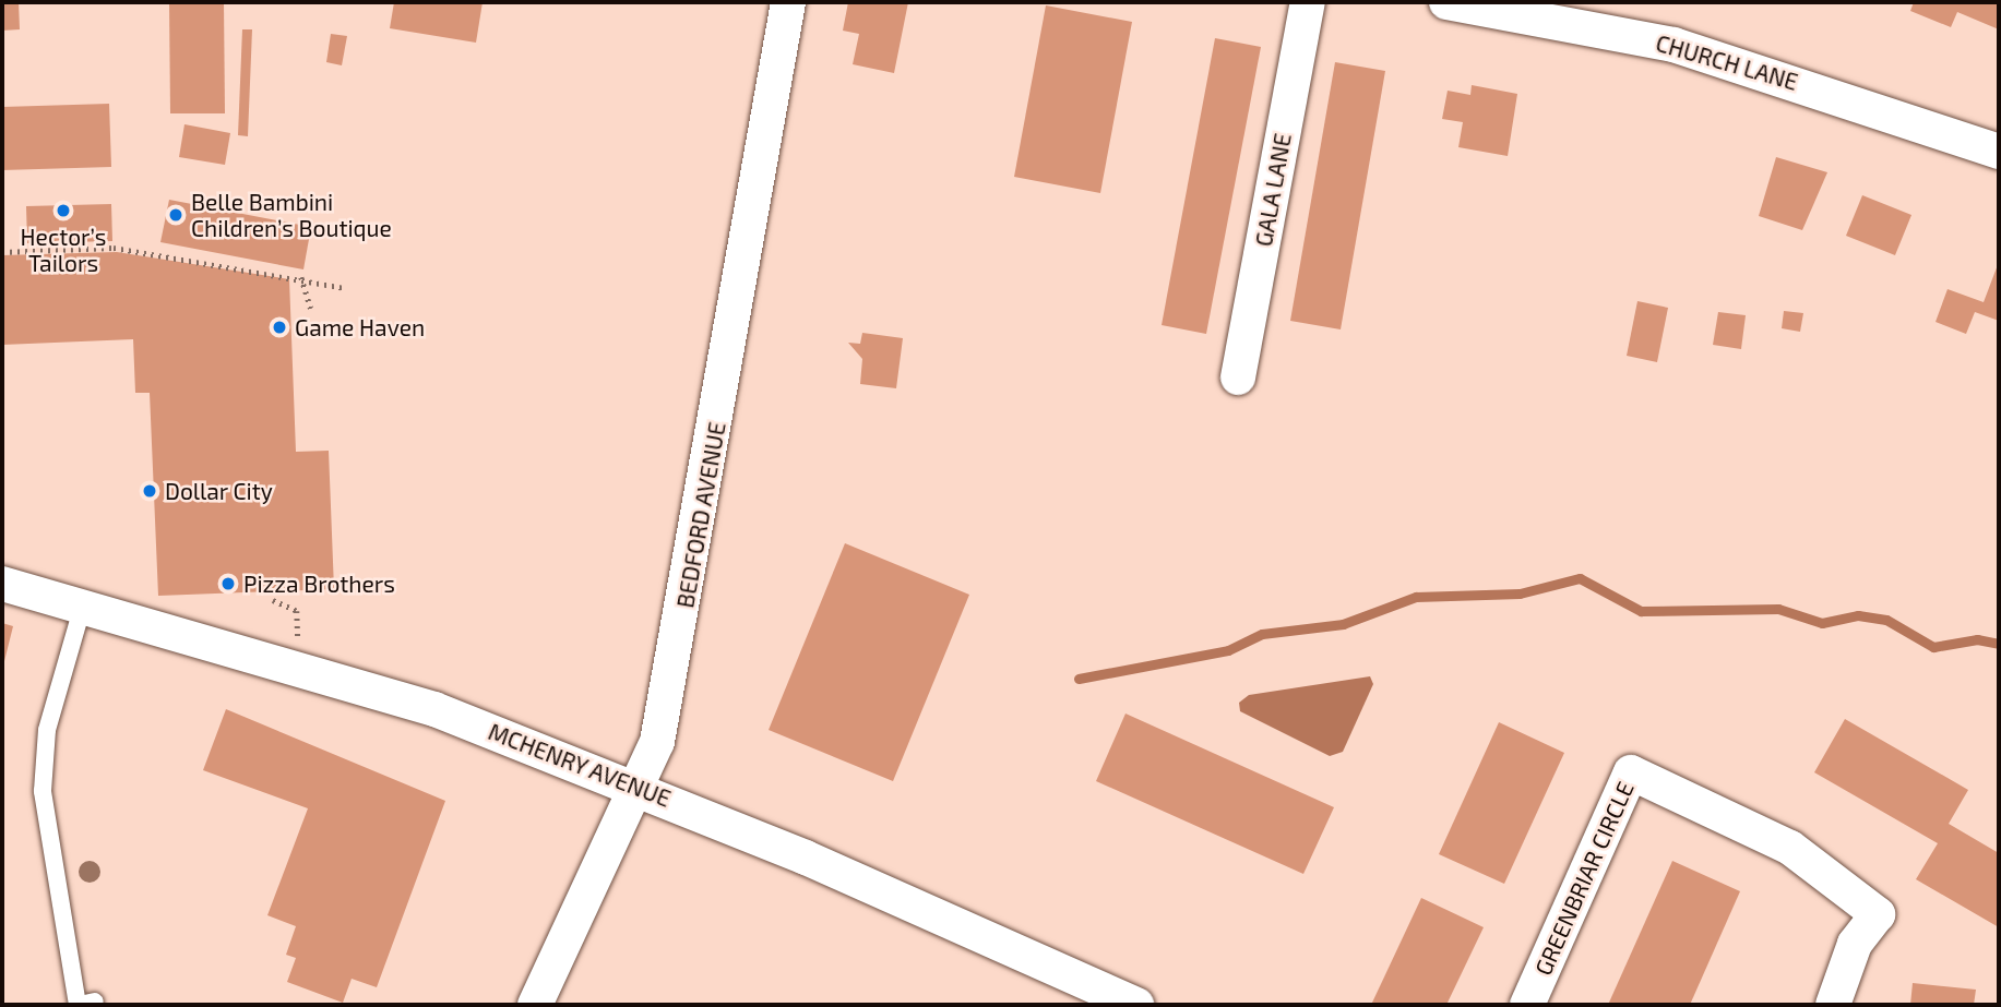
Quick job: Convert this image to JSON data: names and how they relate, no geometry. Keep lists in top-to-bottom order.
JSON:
{
  "streets": {
    "street": [
      "CHURCH LANE",
      "GALA LANE",
      "BEDFORD AVENUE",
      "MCHENRY AVENUE",
      "GREENBRIAR CIRCLE"
    ]
  },
  "crossings": [
    ["BEDFORD AVENUE", "MCHENRY AVENUE"]
  ],
  "places": [
    "Hector’s Tailors",
    "Belle Bambini Children’s Boutique",
    "Game Haven",
    "Dollar City",
    "Pizza Brothers"
  ]
}
